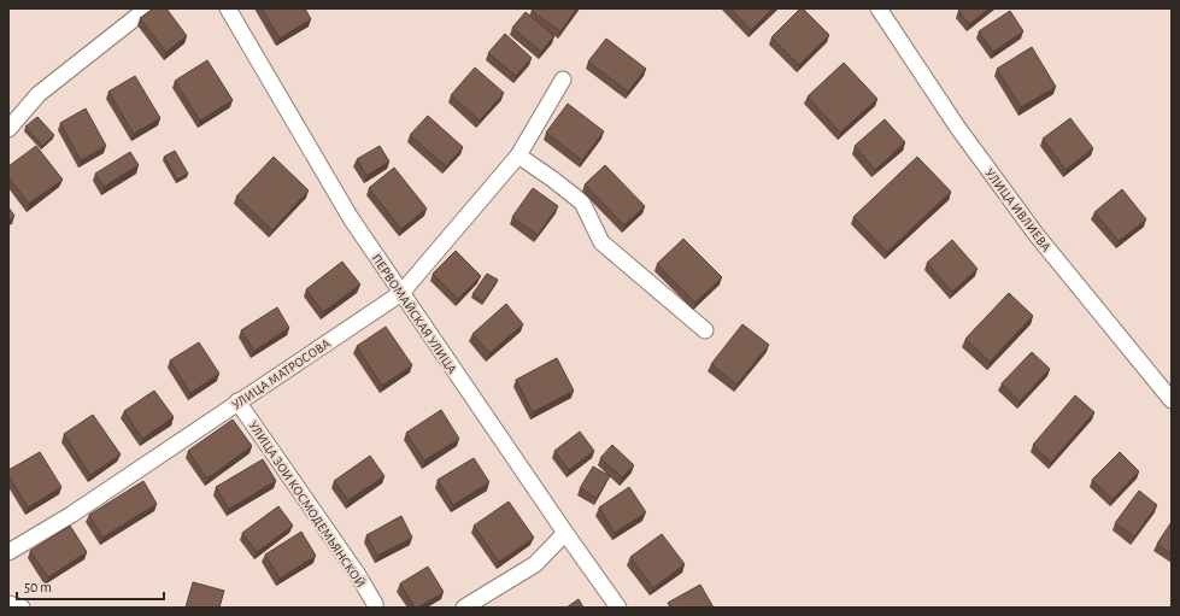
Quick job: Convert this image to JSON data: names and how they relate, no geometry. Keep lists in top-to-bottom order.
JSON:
{
  "streets": {
    "street": [
      "УЛИЦА ИВЛИЕВА",
      "ПЕРВОМАЙСКАЯ УЛИЦА",
      "УЛИЦА МАТРОСОВА",
      "УЛИЦА ЗОИ КОСМОДЕМЬЯНСКОЙ"
    ]
  },
  "crossings": [
    ["ПЕРВОМАЙСКАЯ УЛИЦА", "УЛИЦА МАТРОСОВА"],
    ["УЛИЦА МАТРОСОВА", "УЛИЦА ЗОИ КОСМОДЕМЬЯНСКОЙ"]
  ],
  "scale_bar": "50 m"
}
